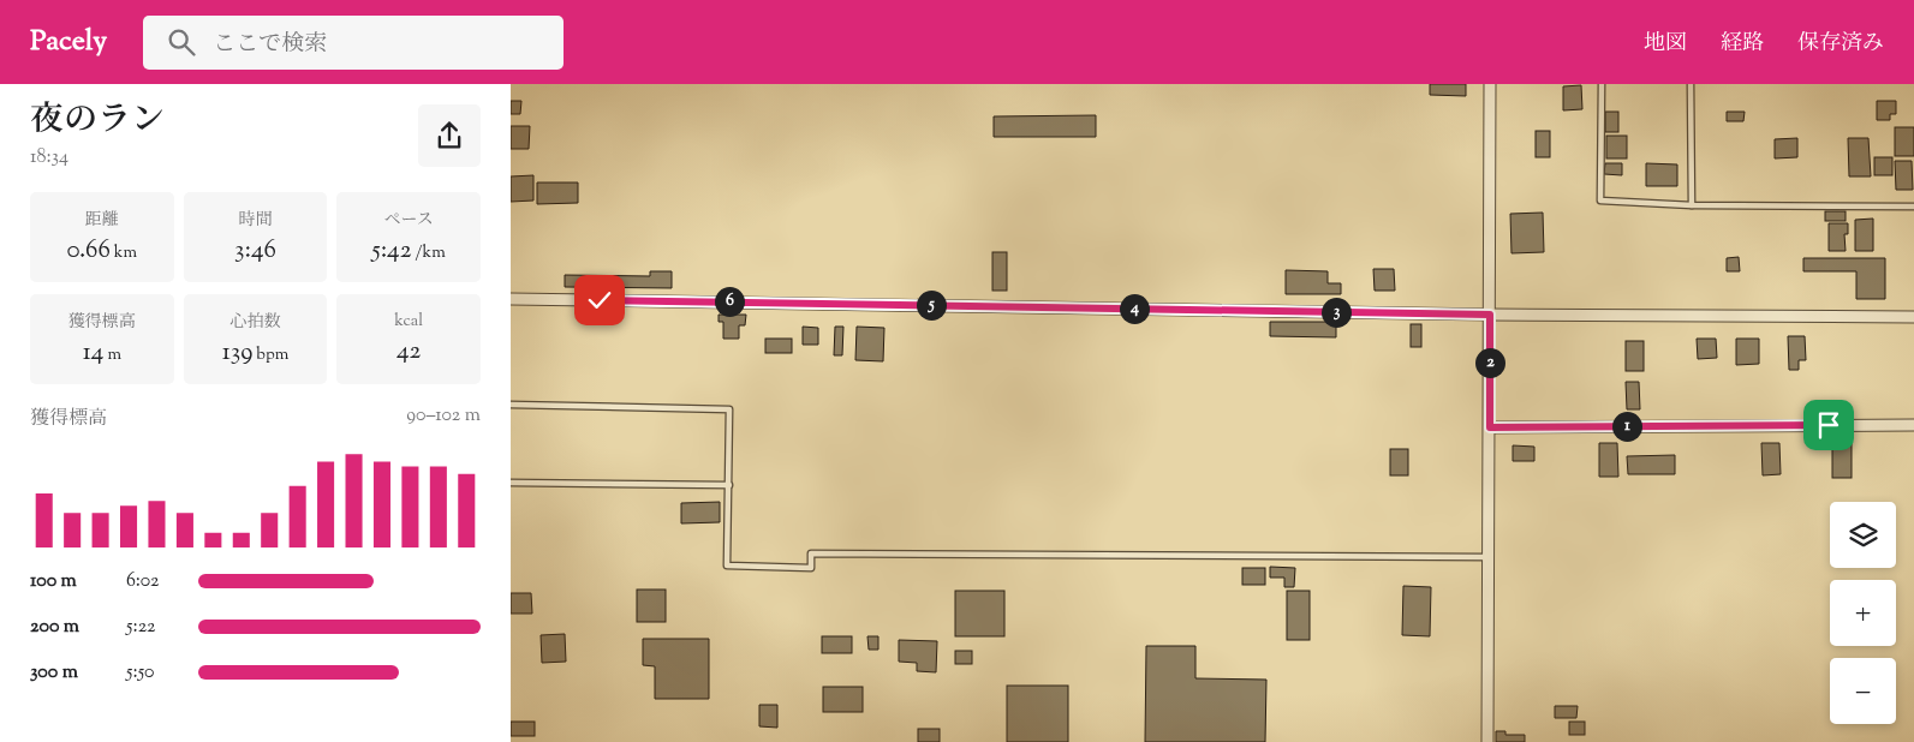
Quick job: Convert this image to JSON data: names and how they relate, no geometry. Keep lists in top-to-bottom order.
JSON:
{
  "page": {
    "header": "Pacely",
    "search": "ここで検索",
    "nav": ["地図", "経路", "保存済み"],
    "heading": ["夜のラン", "18:34"],
    "stats": [
      ["距離", "0.66 km"],
      ["時間", "3:46"],
      ["ペース", "5:42 /km"],
      ["獲得標高", "14 m"],
      ["心拍数", "139 bpm"],
      ["kcal", "42"]
    ],
    "pins": [
      "6",
      "5",
      "4",
      "3",
      "2",
      "1"
    ],
    "chart": ["獲得標高", "90–102 m"],
    "map_buttons": ["+", "−"],
    "list": [
      {
        "name": "100 m",
        "note": "6:02"
      },
      {
        "name": "200 m",
        "note": "5:22"
      },
      {
        "name": "300 m",
        "note": "5:50"
      }
    ]
  }
}
